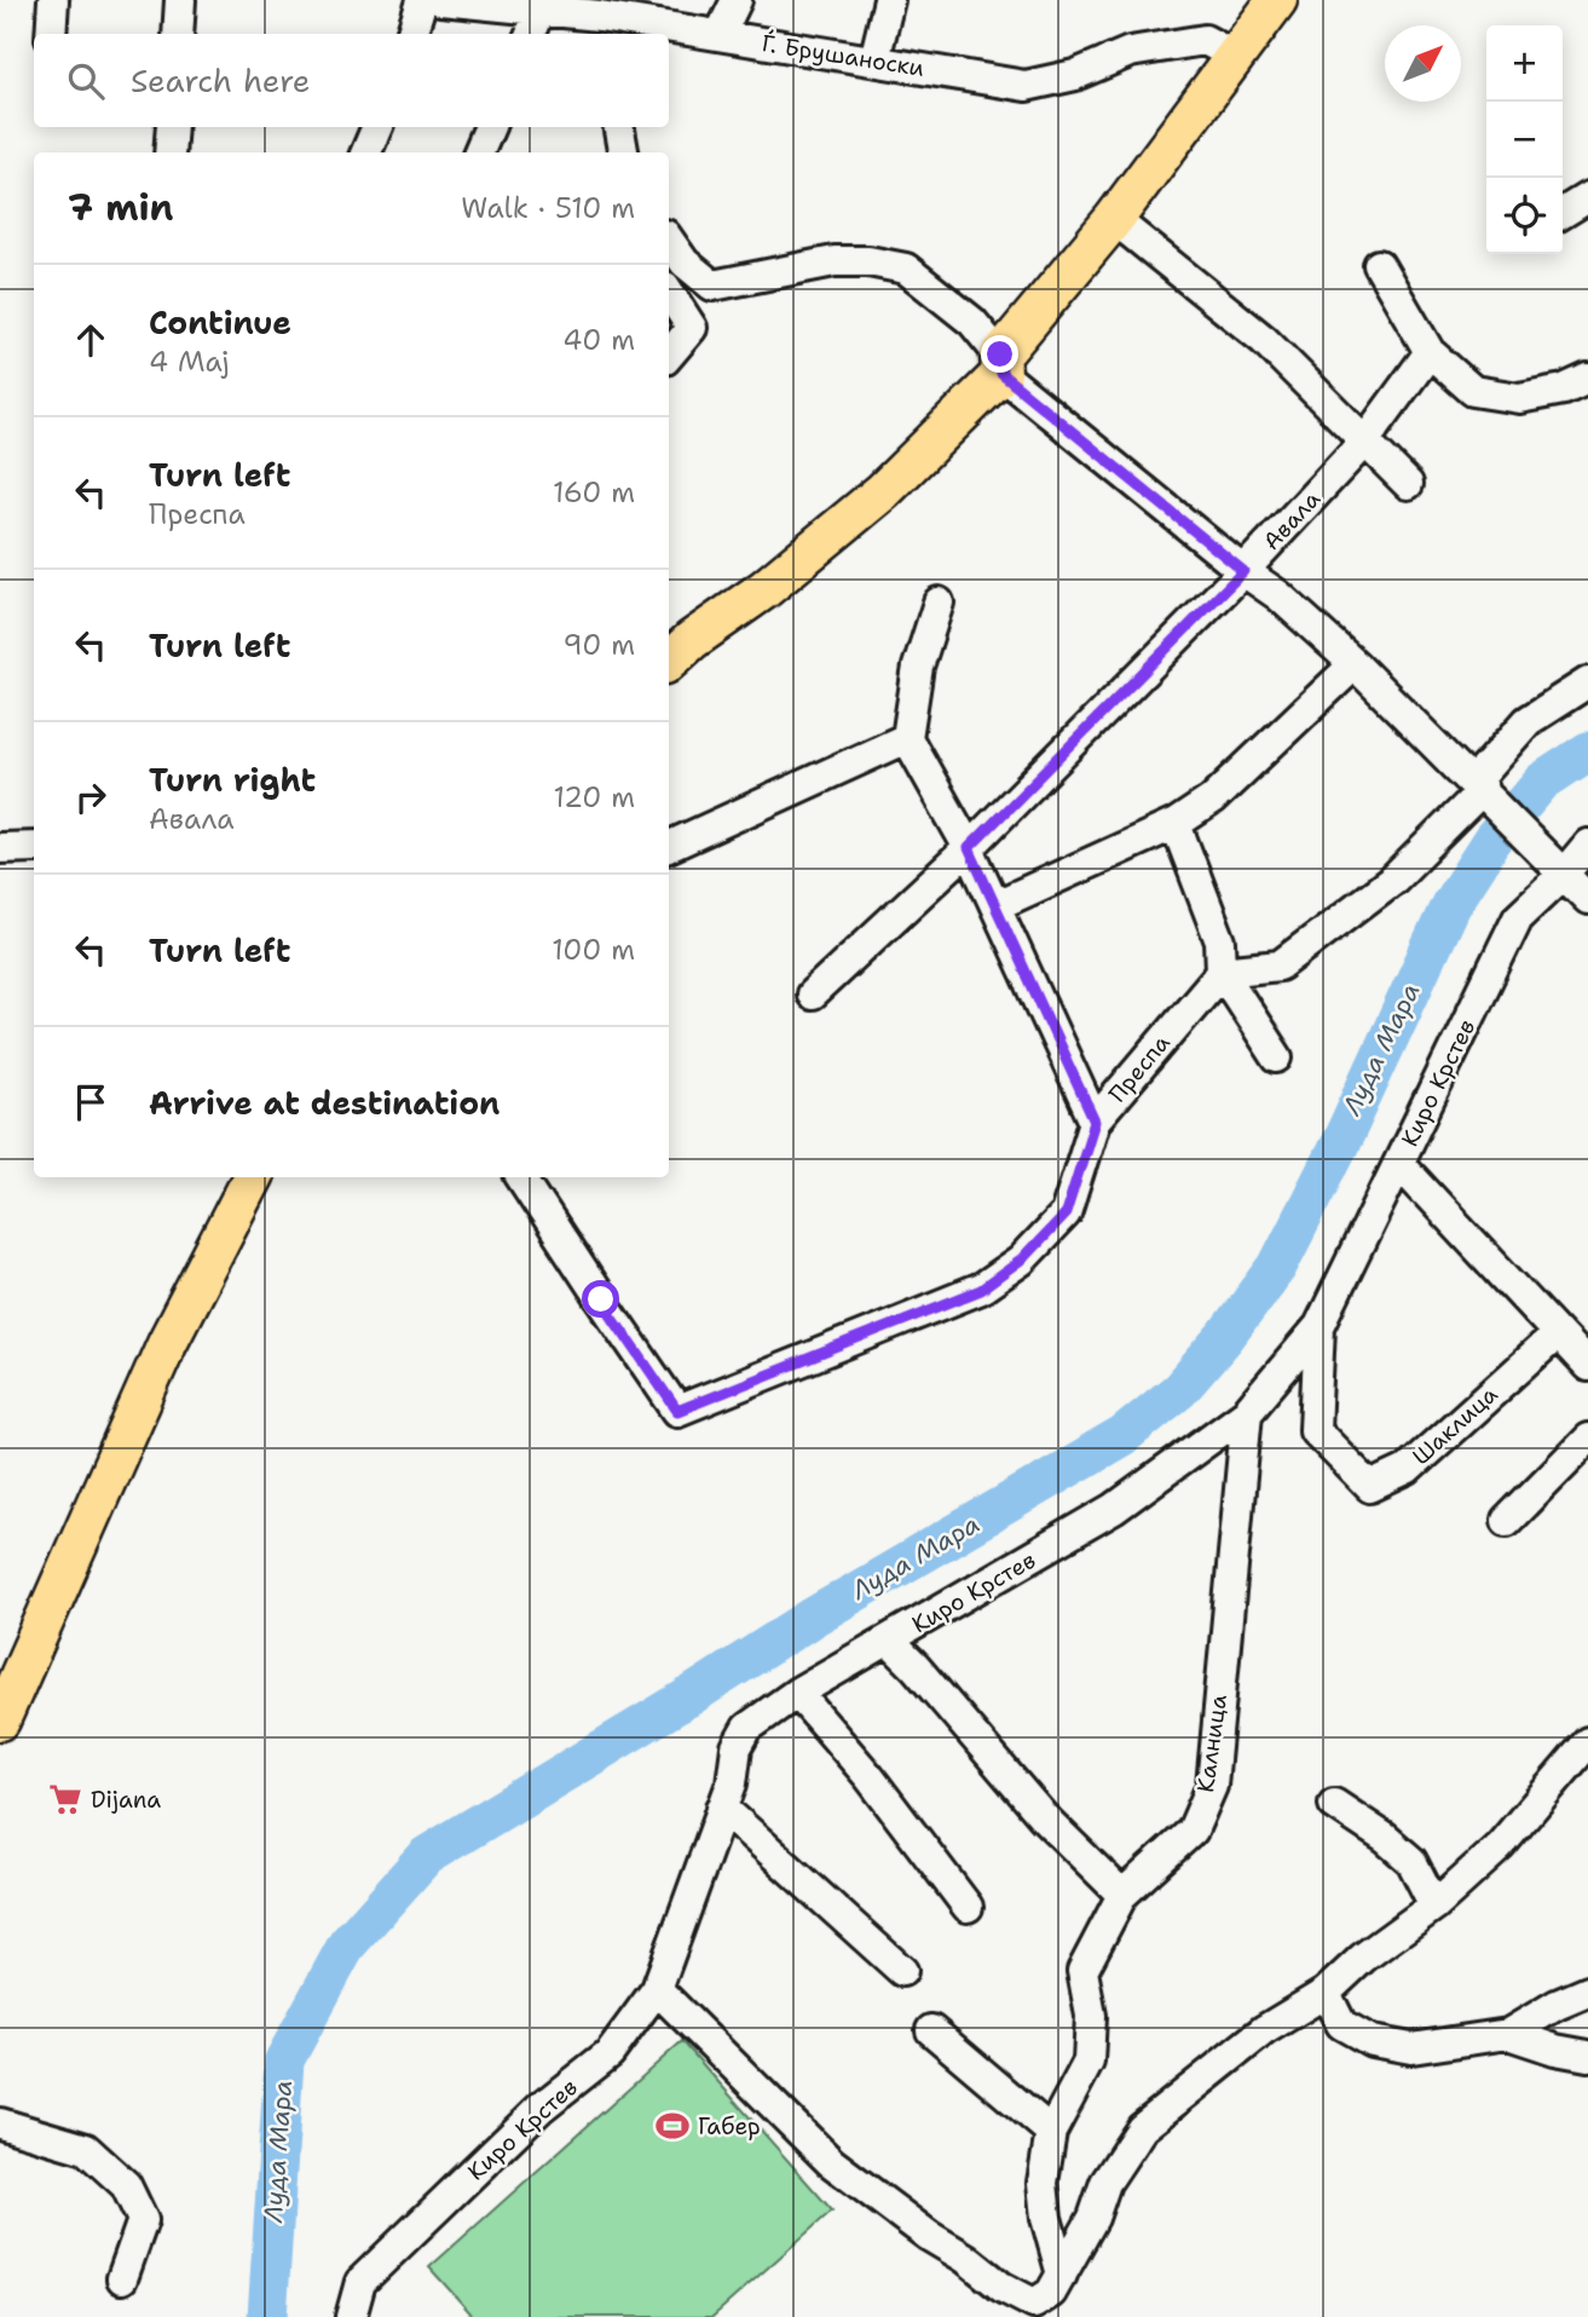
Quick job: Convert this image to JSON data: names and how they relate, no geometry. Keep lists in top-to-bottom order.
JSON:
{
  "streets": {
    "street": [
      "Ѓ. Брушаноски",
      "Авала",
      "Преспа",
      "Киро Крстев",
      "Шаклица",
      "Калница"
    ]
  },
  "crossings": [
    ["Киро Крстев", "Шаклица"],
    ["Киро Крстев", "Калница"]
  ],
  "water": ["Луда Мара"],
  "places": {
    "supermarket": ["Dijana"],
    "sports": ["Габер"]
  },
  "north": "top right",
  "page": {
    "map_buttons": ["+", "−"],
    "search": "Search here",
    "heading": ["7 min", "Walk · 510 m"],
    "list": [
      ["Continue", "4 Мај", "40 m"],
      ["Turn left", "Преспа", "160 m"],
      ["Turn left", "90 m"],
      ["Turn right", "Авала", "120 m"],
      ["Turn left", "100 m"],
      "Arrive at destination"
    ]
  }
}
